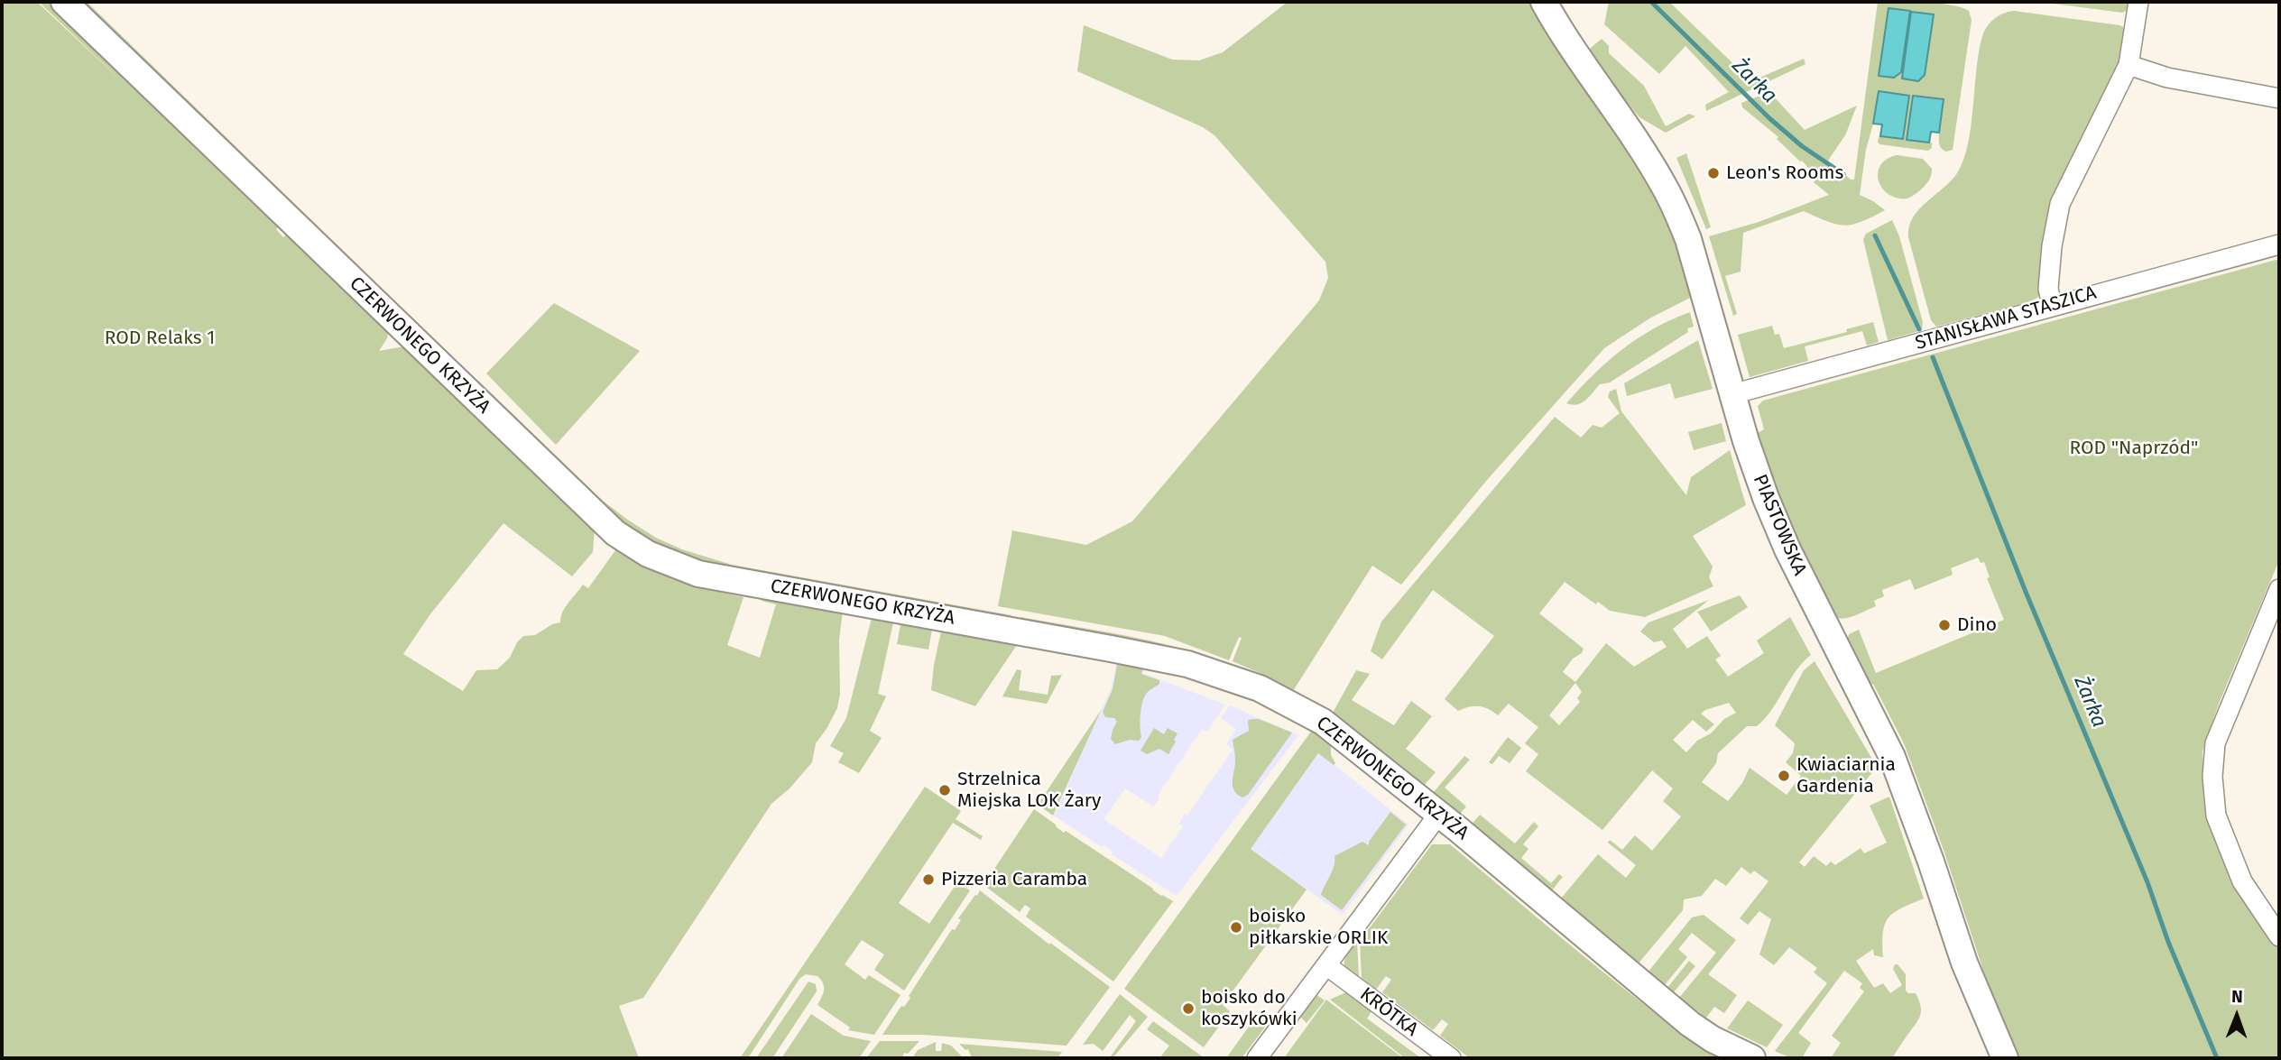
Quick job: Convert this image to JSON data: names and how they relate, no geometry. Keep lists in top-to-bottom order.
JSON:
{
  "streets": {
    "street": [
      "STANISŁAWA STASZICA",
      "CZERWONEGO KRZYŻA",
      "PIASTOWSKA",
      "KRÓTKA"
    ]
  },
  "crossings": [
    ["STANISŁAWA STASZICA", "PIASTOWSKA"]
  ],
  "water": ["Żarka"],
  "parks": ["ROD Relaks 1", "ROD \"Naprzód\""],
  "places": [
    "Leon's Rooms",
    "Dino",
    "Kwiaciarnia Gardenia",
    "Strzelnica Miejska LOK Żary",
    "Pizzeria Caramba",
    "boisko piłkarskie ORLIK",
    "boisko do koszykówki"
  ],
  "north": "top"
}
